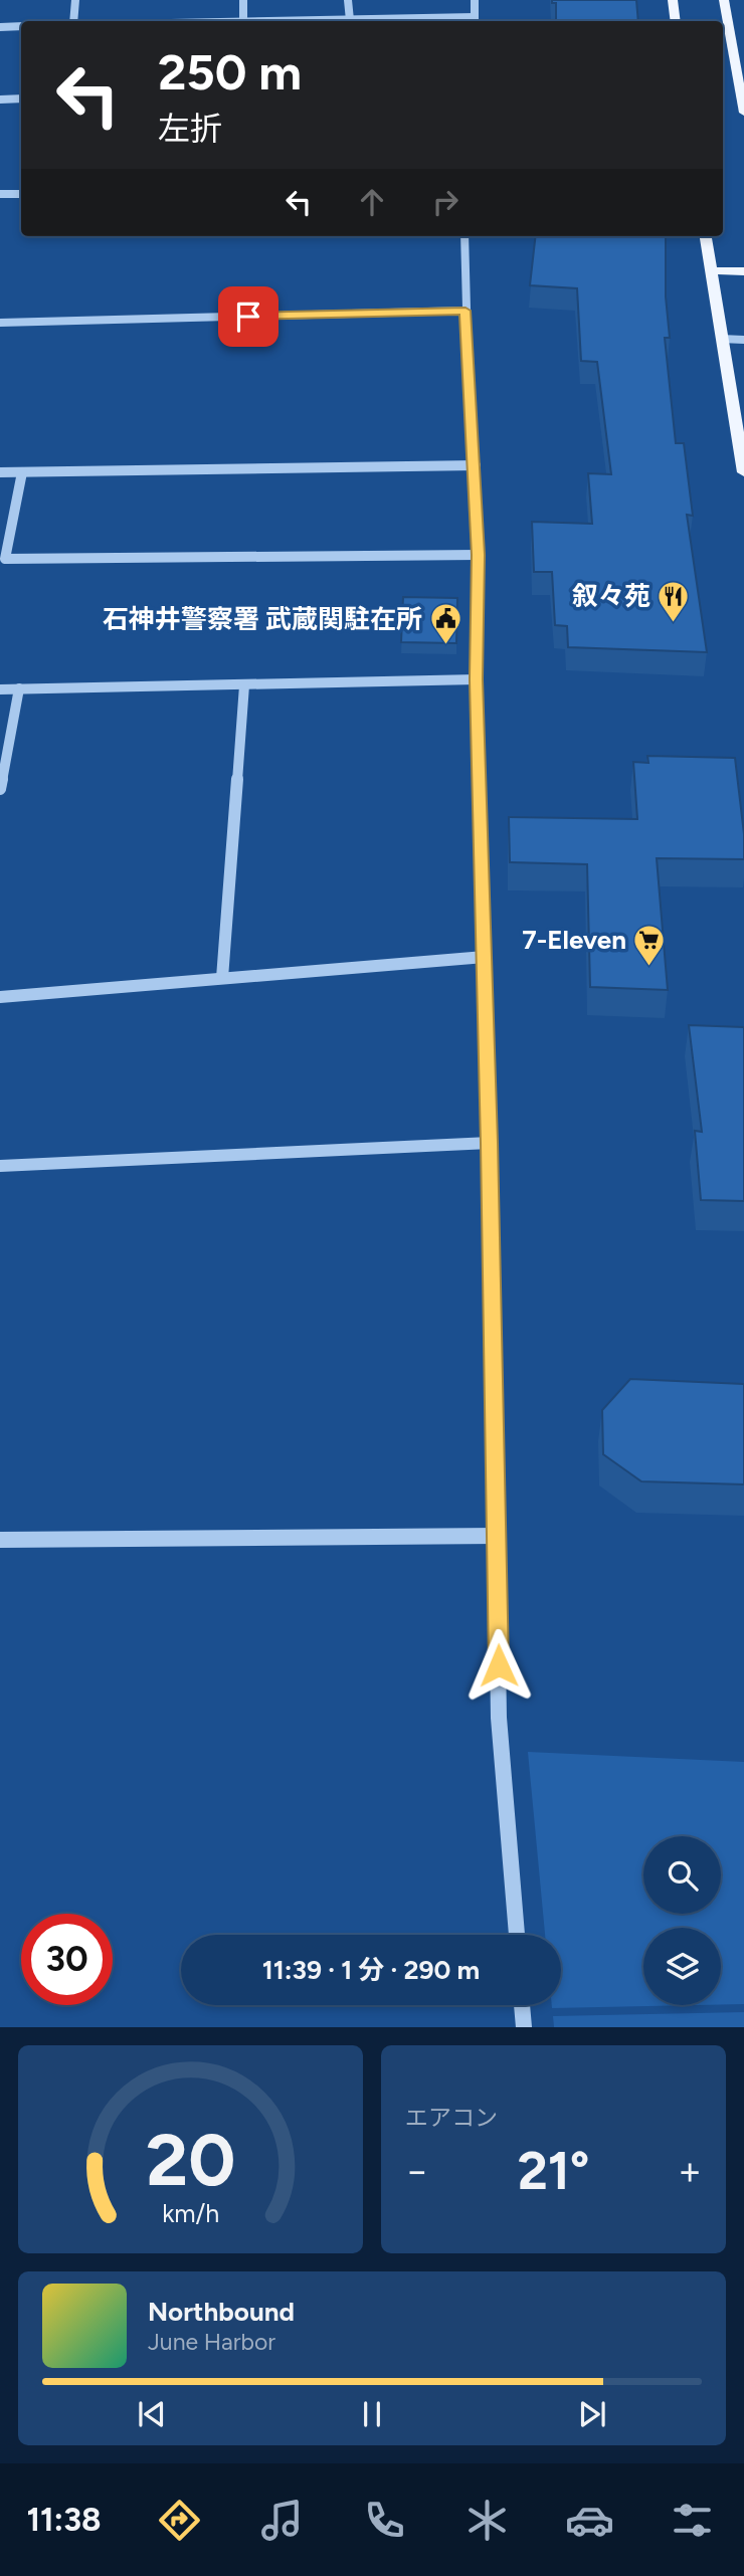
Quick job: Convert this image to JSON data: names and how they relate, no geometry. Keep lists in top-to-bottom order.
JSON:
{
  "places": {
    "restaurant": ["叙々苑"],
    "public building": ["石神井警察署 武蔵関駐在所"],
    "supermarket": ["7-Eleven"]
  },
  "page": {
    "turn": ["250 m", "左折"],
    "limit": "30",
    "trip": "11:39 · 1 分 · 290 m",
    "tile": "エアコン",
    "heat": ["−", "21°", "+"],
    "song": ["Northbound", "June Harbor"],
    "tabs": "11:38",
    "gauge": ["20", "km/h"]
  }
}
